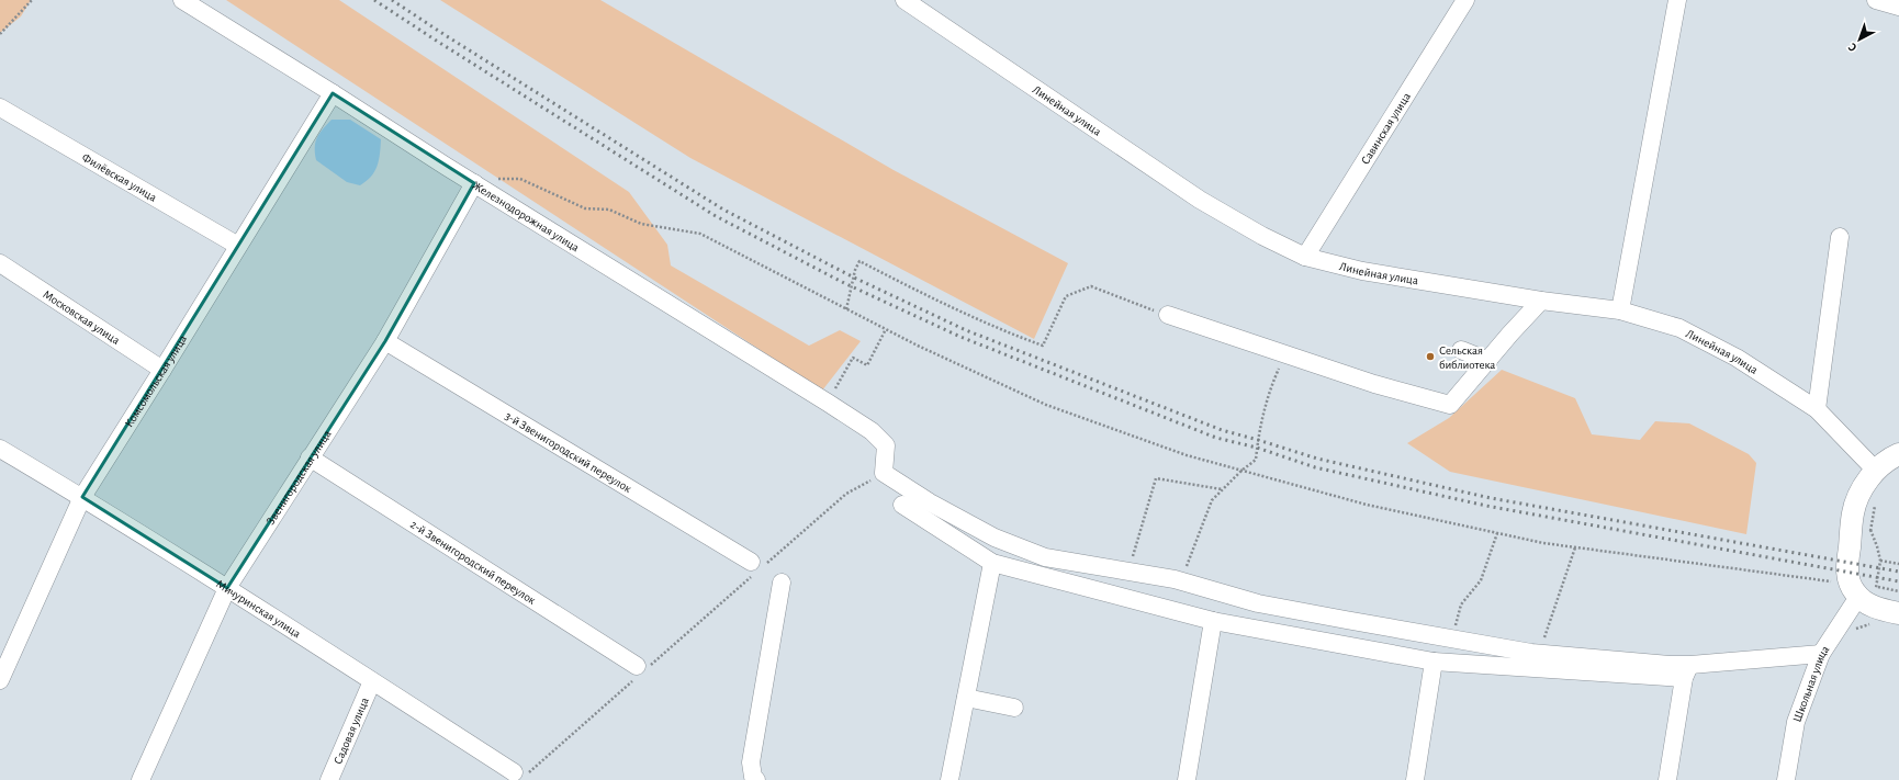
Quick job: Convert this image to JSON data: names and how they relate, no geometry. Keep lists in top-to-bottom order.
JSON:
{
  "streets": {
    "street": [
      "Линейная улица",
      "Савинская улица",
      "Филёвская улица",
      "Железнодорожная улица",
      "Московская улица",
      "Комсомольская улица",
      "3-й Звенигородский переулок",
      "Звенигородская улица",
      "2-й Звенигородский переулок",
      "Мичуринская улица",
      "Школьная улица",
      "Садовая улица"
    ]
  },
  "crossings": [
    ["Линейная улица", "Савинская улица"],
    ["Филёвская улица", "Комсомольская улица"],
    ["Железнодорожная улица", "Комсомольская улица"],
    ["Железнодорожная улица", "Звенигородская улица"],
    ["Московская улица", "Комсомольская улица"],
    ["Комсомольская улица", "Мичуринская улица"],
    ["3-й Звенигородский переулок", "Звенигородская улица"],
    ["Звенигородская улица", "2-й Звенигородский переулок"],
    ["Звенигородская улица", "Мичуринская улица"],
    ["Мичуринская улица", "Садовая улица"]
  ],
  "places": ["Сельская библиотека"],
  "north": "bottom left"
}
